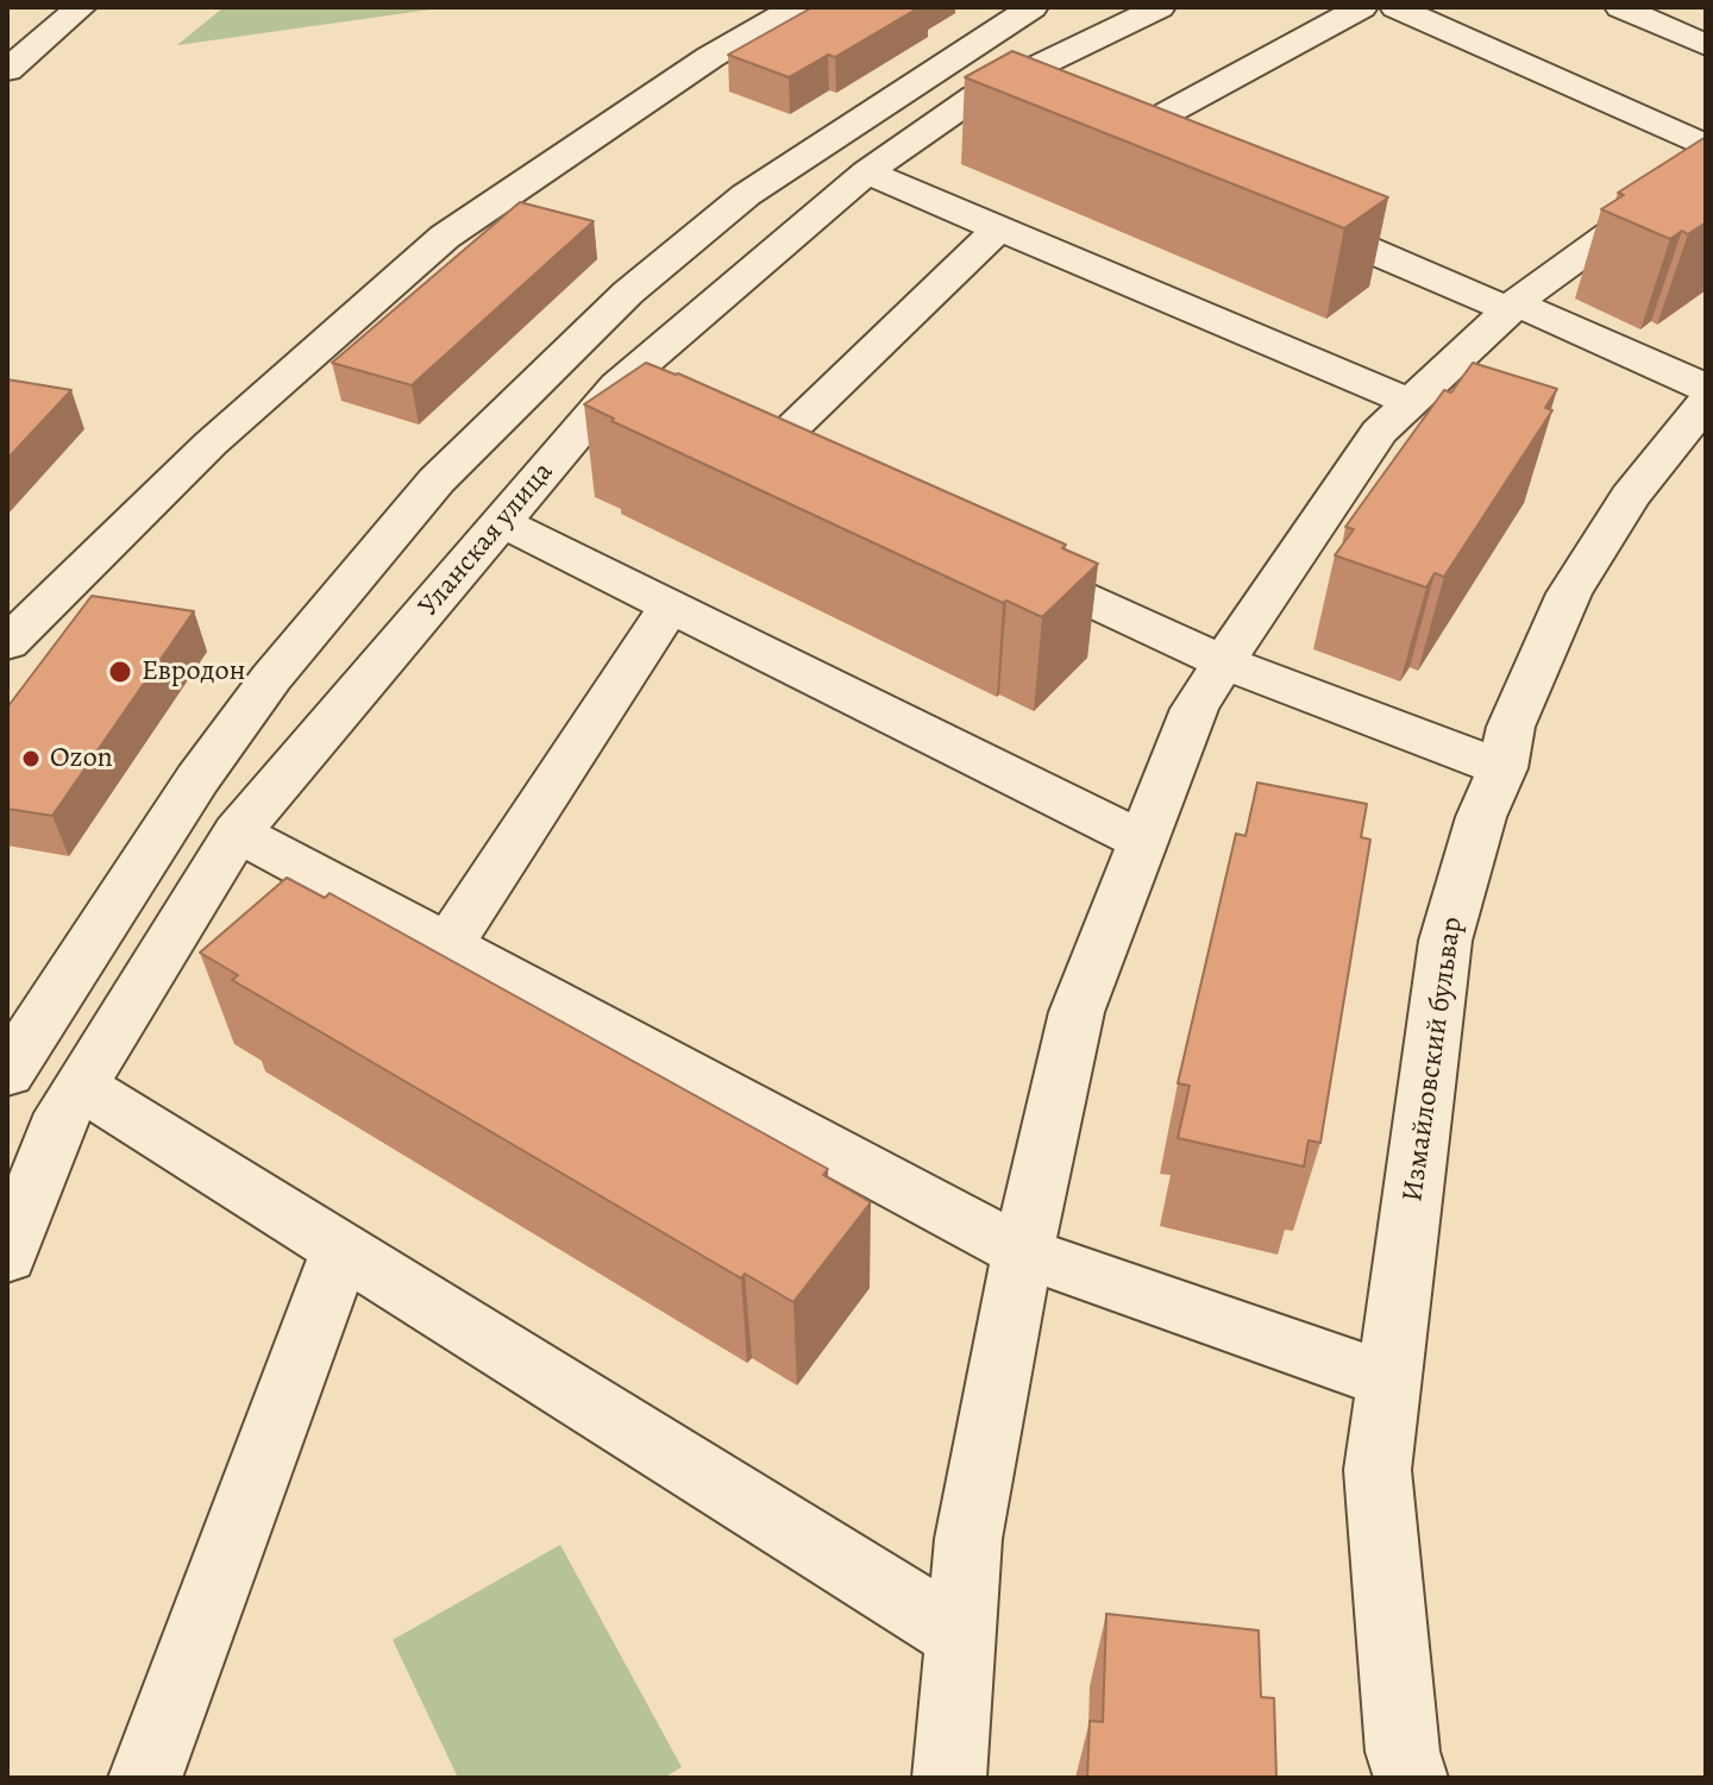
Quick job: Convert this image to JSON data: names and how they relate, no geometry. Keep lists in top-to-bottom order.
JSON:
{
  "streets": {
    "street": ["Уланская улица", "Измайловский бульвар"]
  },
  "places": ["Евродон", "Ozon"]
}
